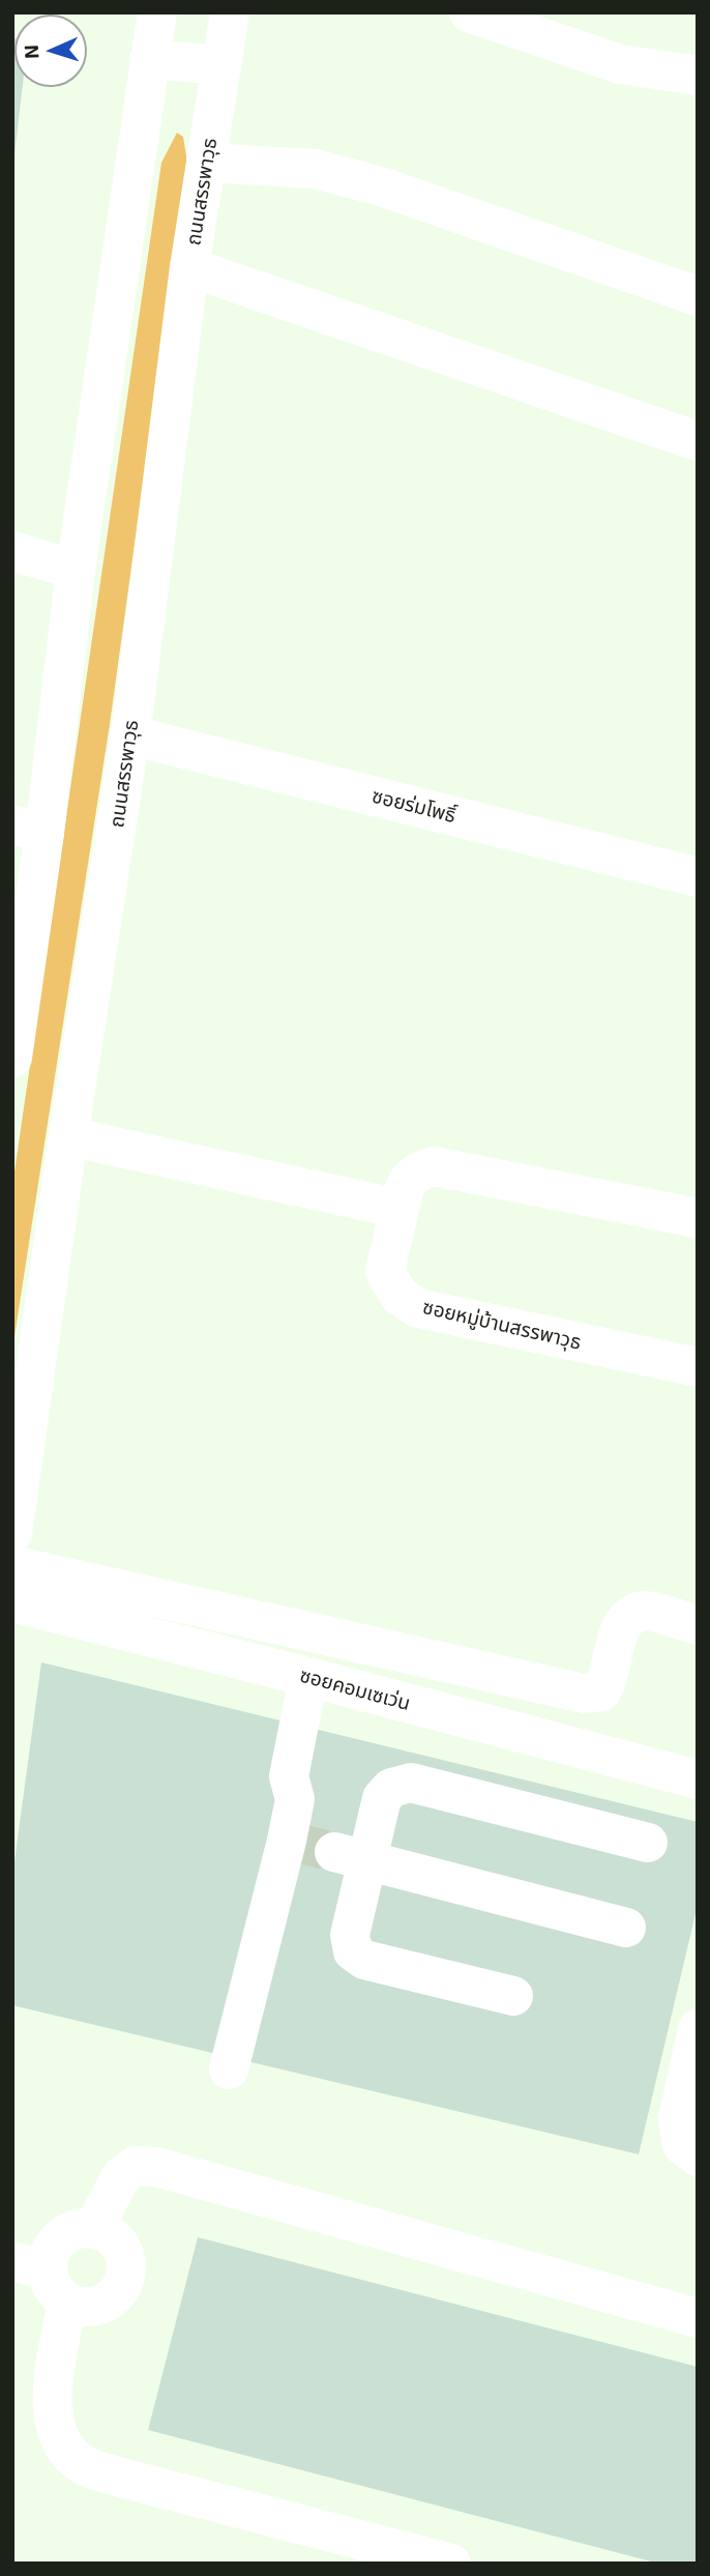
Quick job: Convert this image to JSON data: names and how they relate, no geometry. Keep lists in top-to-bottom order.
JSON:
{
  "streets": {
    "street": [
      "ถนนสรรพาวุธ",
      "ซอยร่มโพธิ์",
      "ซอยหมู่บ้านสรรพาวุธ",
      "ซอยคอมเซเว่น"
    ]
  },
  "crossings": [
    ["ถนนสรรพาวุธ", "ซอยร่มโพธิ์"]
  ],
  "north": "left"
}
